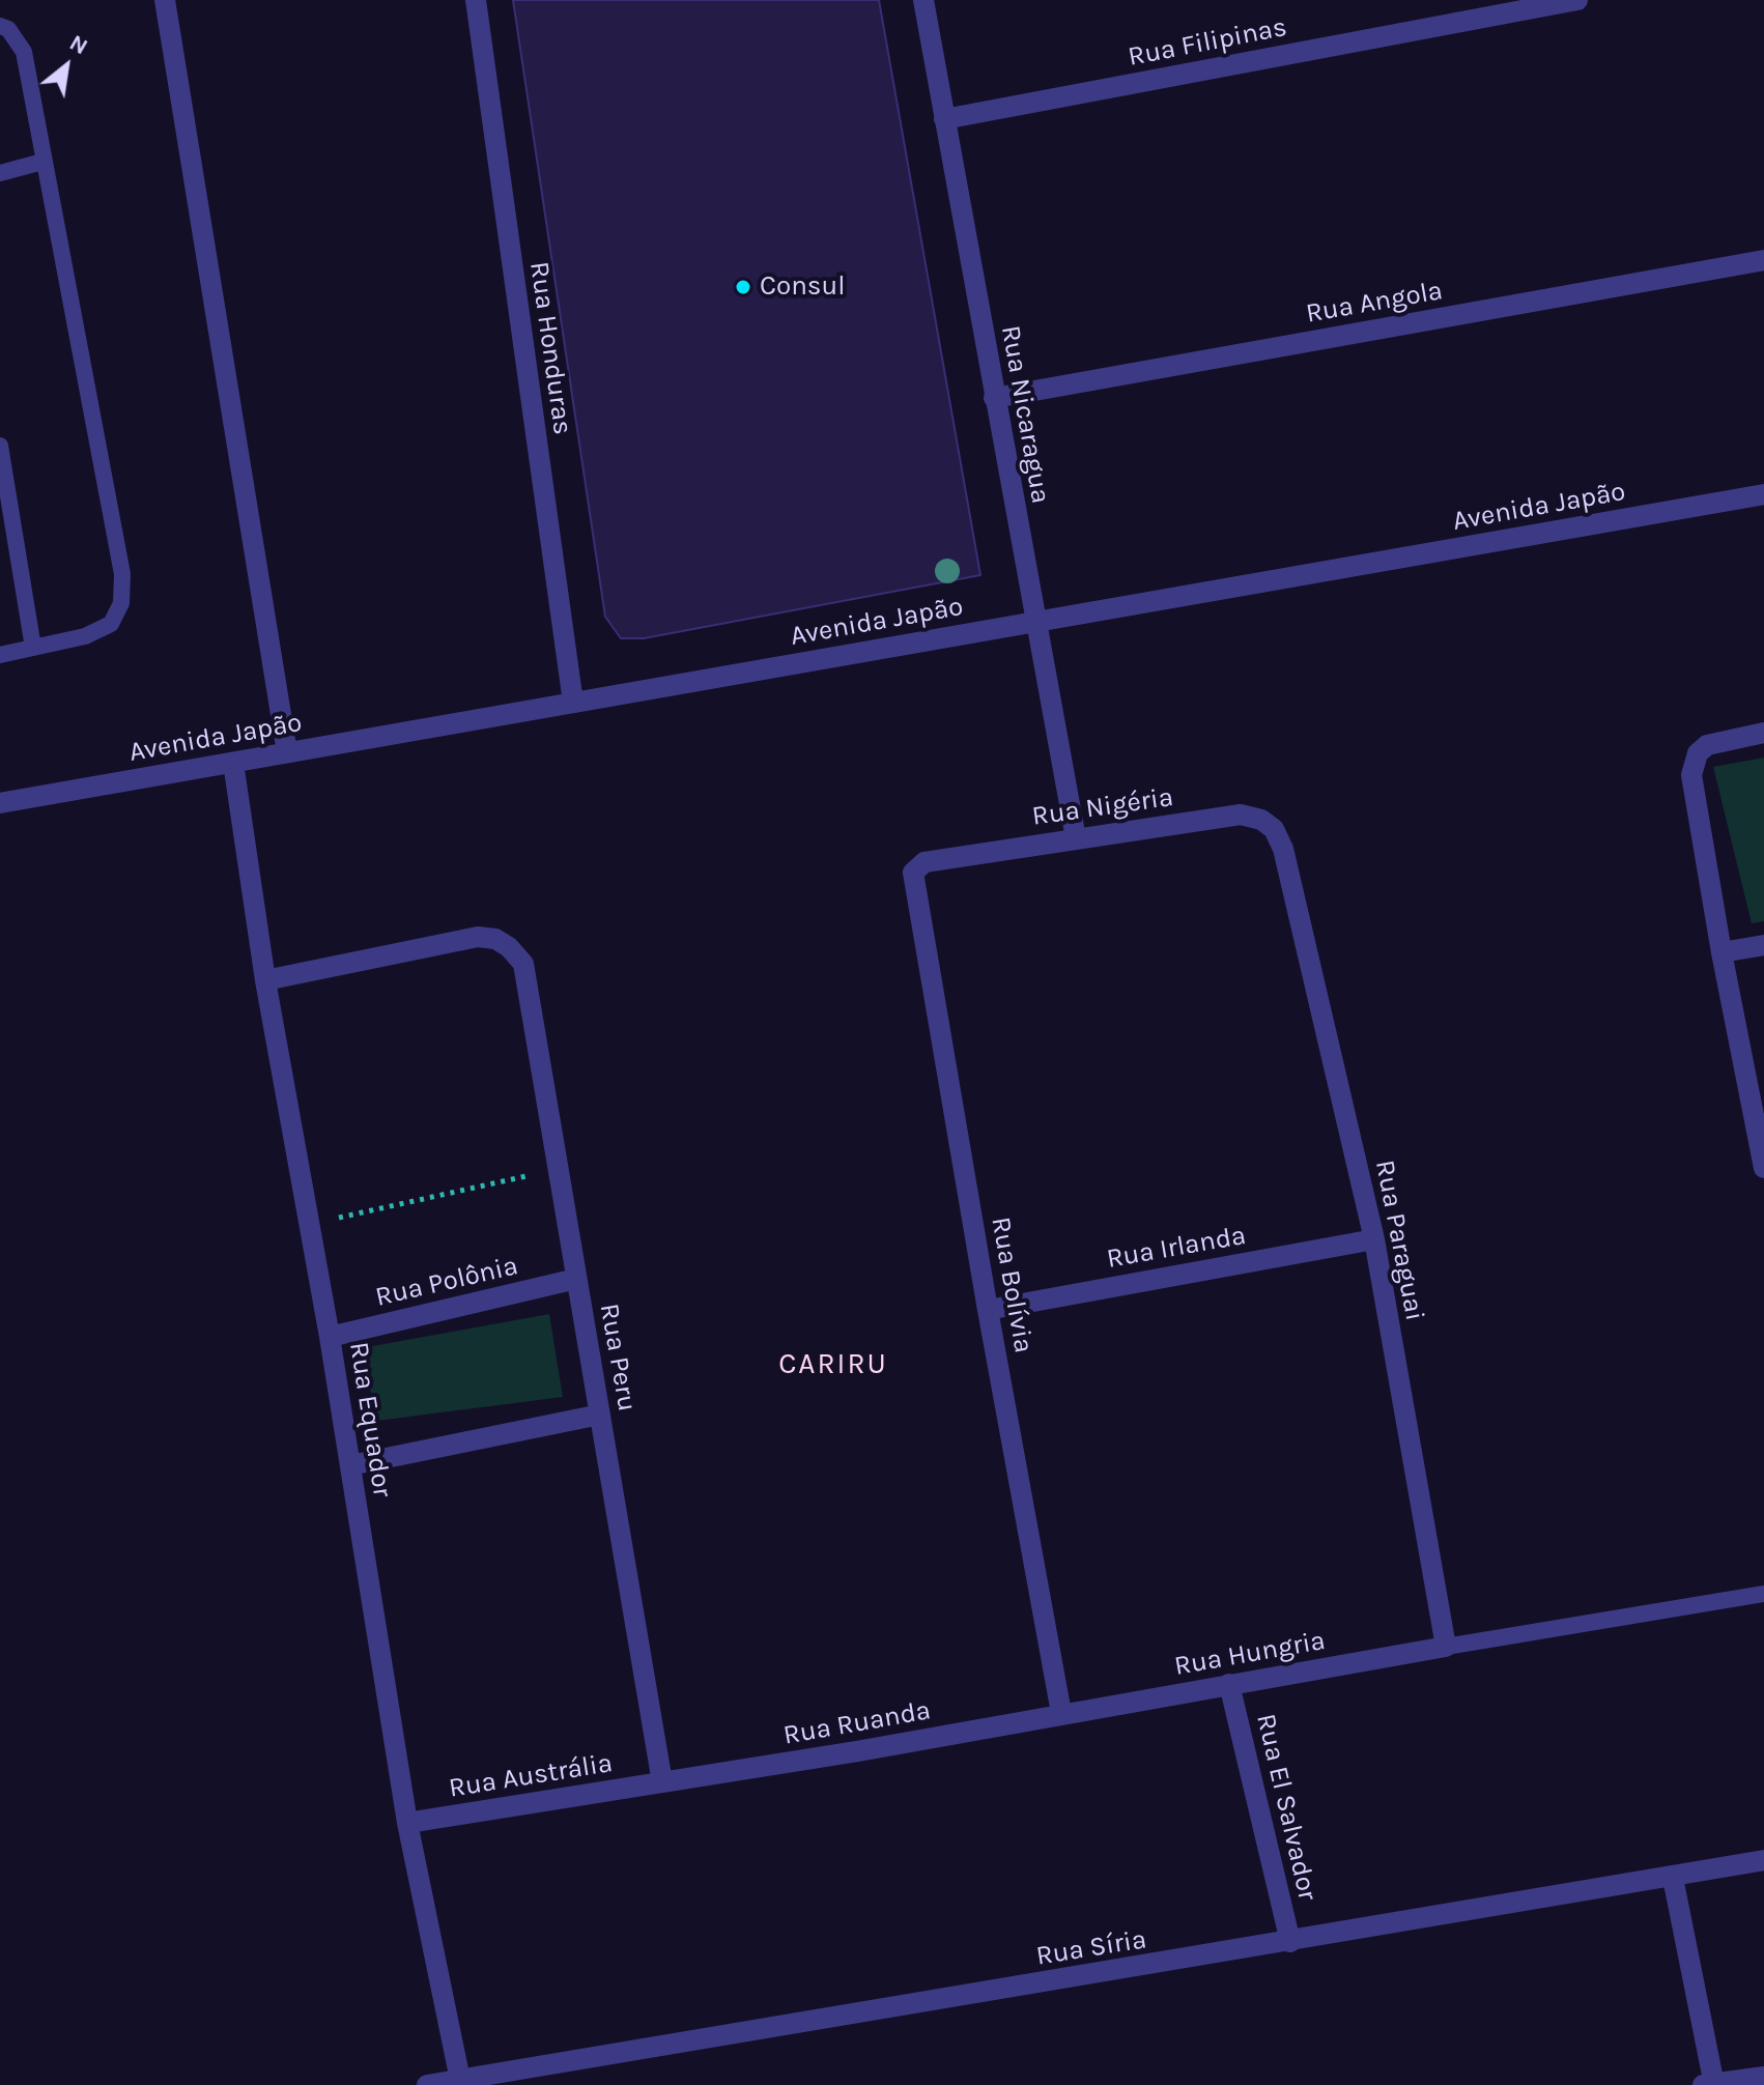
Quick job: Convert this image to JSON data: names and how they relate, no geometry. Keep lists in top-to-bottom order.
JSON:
{
  "streets": {
    "street": [
      "Rua Filipinas",
      "Rua Angola",
      "Rua Honduras",
      "Rua Nicaragua",
      "Avenida Japão",
      "Rua Nigéria",
      "Rua Paraguai",
      "Rua Irlanda",
      "Rua Polônia",
      "Rua Bolívia",
      "Rua Peru",
      "Rua Equador",
      "Rua Hungria",
      "Rua Ruanda",
      "Rua Austrália",
      "Rua El Salvador",
      "Rua Síria"
    ]
  },
  "crossings": [
    ["Rua Filipinas", "Rua Nicaragua"],
    ["Rua Angola", "Rua Nicaragua"],
    ["Rua Honduras", "Avenida Japão"],
    ["Rua Nicaragua", "Avenida Japão"],
    ["Rua Nicaragua", "Rua Nigéria"],
    ["Avenida Japão", "Rua Equador"],
    ["Rua Nigéria", "Rua Paraguai"],
    ["Rua Nigéria", "Rua Bolívia"],
    ["Rua Paraguai", "Rua Irlanda"],
    ["Rua Paraguai", "Rua Hungria"],
    ["Rua Irlanda", "Rua Bolívia"],
    ["Rua Polônia", "Rua Peru"],
    ["Rua Polônia", "Rua Equador"],
    ["Rua Bolívia", "Rua Hungria"],
    ["Rua Bolívia", "Rua Ruanda"],
    ["Rua Peru", "Rua Equador"],
    ["Rua Peru", "Rua Ruanda"],
    ["Rua Peru", "Rua Austrália"],
    ["Rua Equador", "Rua Austrália"],
    ["Rua Equador", "Rua Síria"],
    ["Rua Hungria", "Rua Ruanda"],
    ["Rua Hungria", "Rua El Salvador"],
    ["Rua Ruanda", "Rua Austrália"],
    ["Rua El Salvador", "Rua Síria"]
  ],
  "districts": ["CARIRU"],
  "places": ["Consul"],
  "north": "top right"
}
